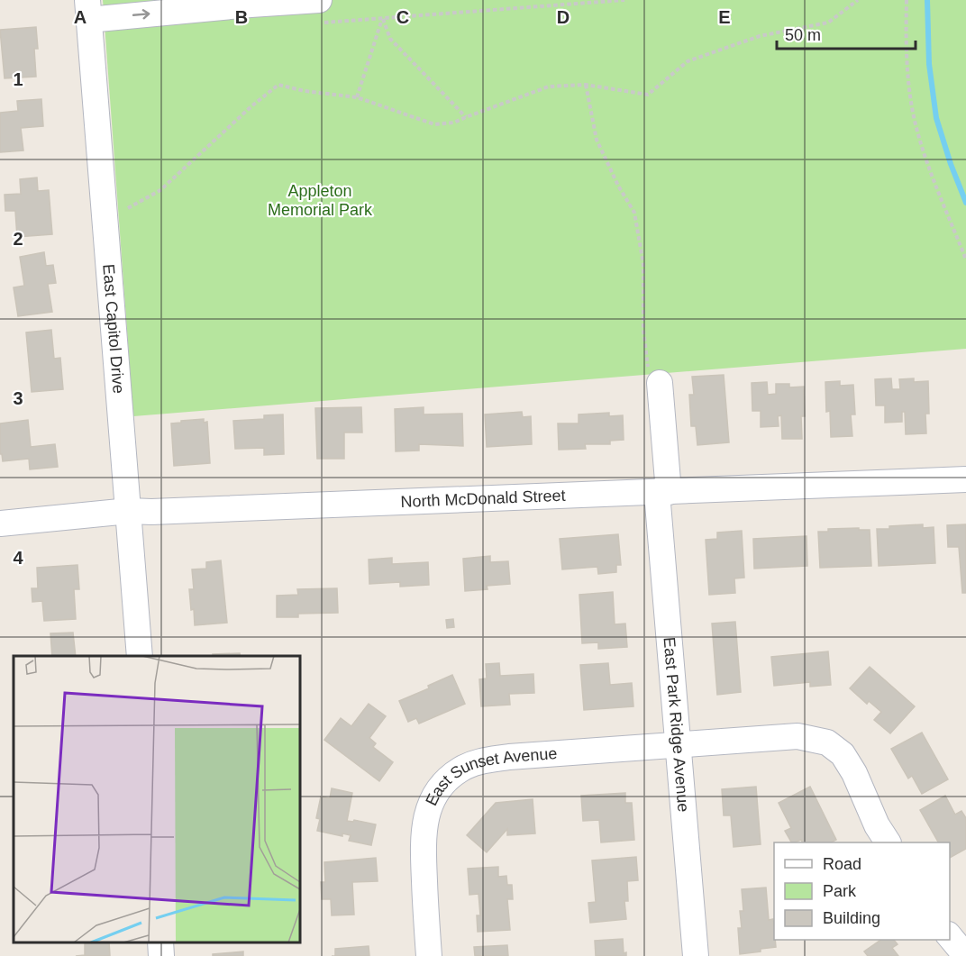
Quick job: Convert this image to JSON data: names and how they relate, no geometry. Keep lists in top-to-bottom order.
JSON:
{
  "streets": {
    "street": [
      "East Capitol Drive",
      "North McDonald Street",
      "East Park Ridge Avenue",
      "East Sunset Avenue"
    ]
  },
  "crossings": [
    ["East Capitol Drive", "North McDonald Street"],
    ["North McDonald Street", "East Park Ridge Avenue"],
    ["East Park Ridge Avenue", "East Sunset Avenue"]
  ],
  "parks": ["Appleton Memorial Park"],
  "legend": ["Road", "Park", "Building"],
  "scale_bar": "50 m",
  "grid": {
    "columns": [
      "A",
      "B",
      "C",
      "D",
      "E"
    ],
    "rows": [
      "1",
      "2",
      "3",
      "4"
    ]
  }
}
